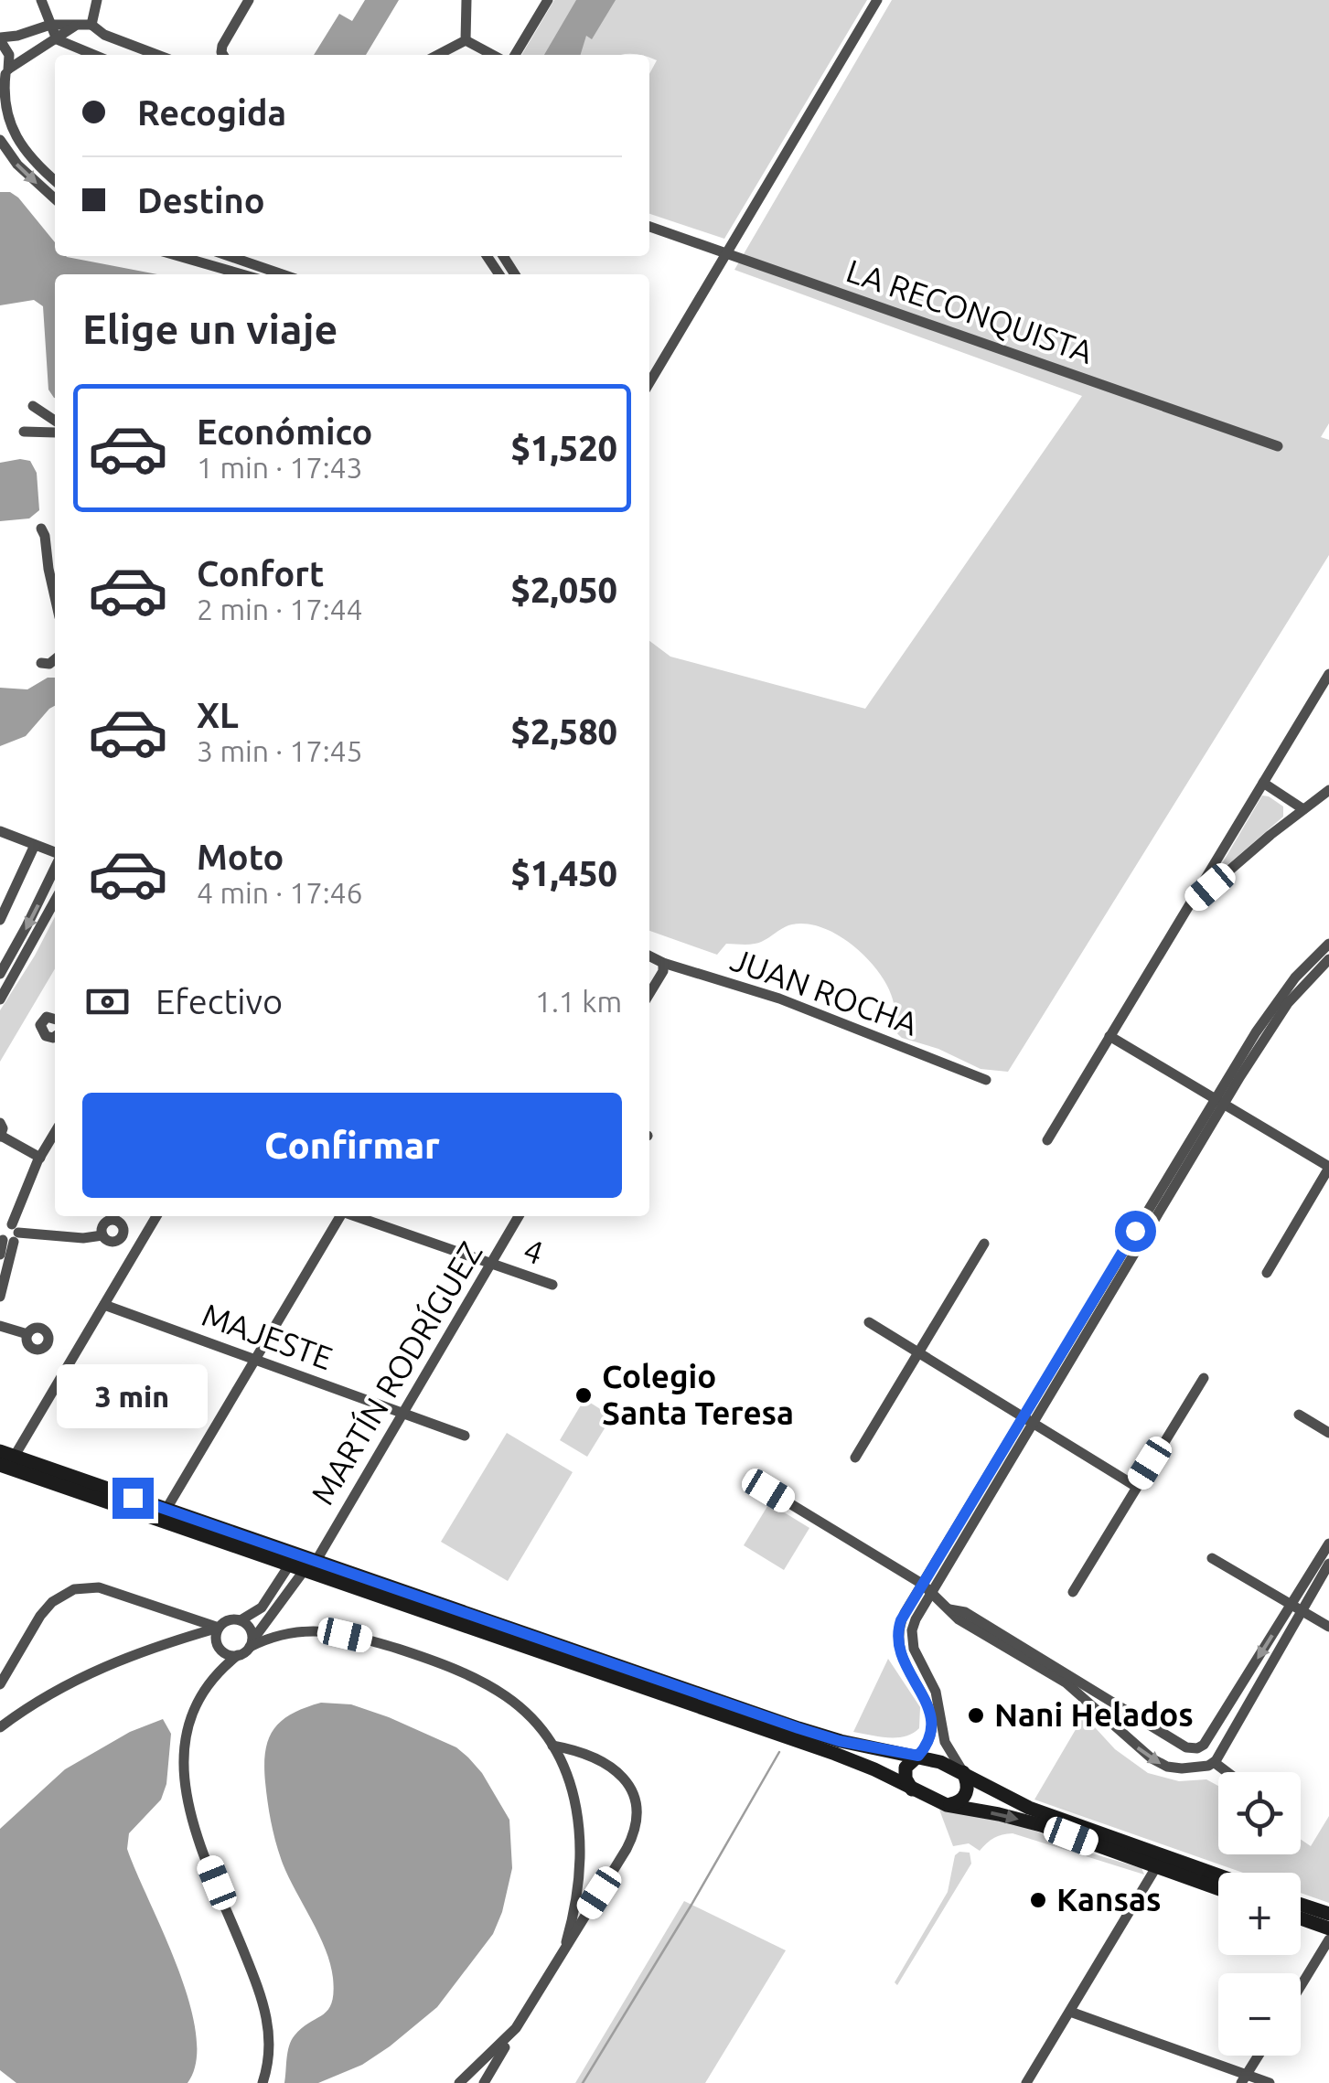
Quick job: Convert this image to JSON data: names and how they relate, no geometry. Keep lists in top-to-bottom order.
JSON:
{
  "streets": {
    "street": [
      "LA RECONQUISTA",
      "JUAN ROCHA",
      "4",
      "MAJESTE",
      "MARTÍN RODRÍGUEZ"
    ]
  },
  "crossings": [
    ["4", "MARTÍN RODRÍGUEZ"],
    ["MAJESTE", "MARTÍN RODRÍGUEZ"]
  ],
  "places": ["Colegio Santa Teresa", "Nani Helados", "Kansas"],
  "page": {
    "banner": ["Recogida", "Destino"],
    "heading": "Elige un viaje",
    "list": [
      {
        "name": "Económico",
        "note": "1 min · 17:43",
        "value": "$1,520"
      },
      {
        "name": "Confort",
        "note": "2 min · 17:44",
        "value": "$2,050"
      },
      {
        "name": "XL",
        "note": "3 min · 17:45",
        "value": "$2,580"
      },
      {
        "name": "Moto",
        "note": "4 min · 17:46",
        "value": "$1,450"
      }
    ],
    "pay": ["Efectivo", "1.1 km"],
    "buttons": "Confirmar",
    "bubble": "3 min",
    "map_buttons": ["+", "−"]
  }
}
